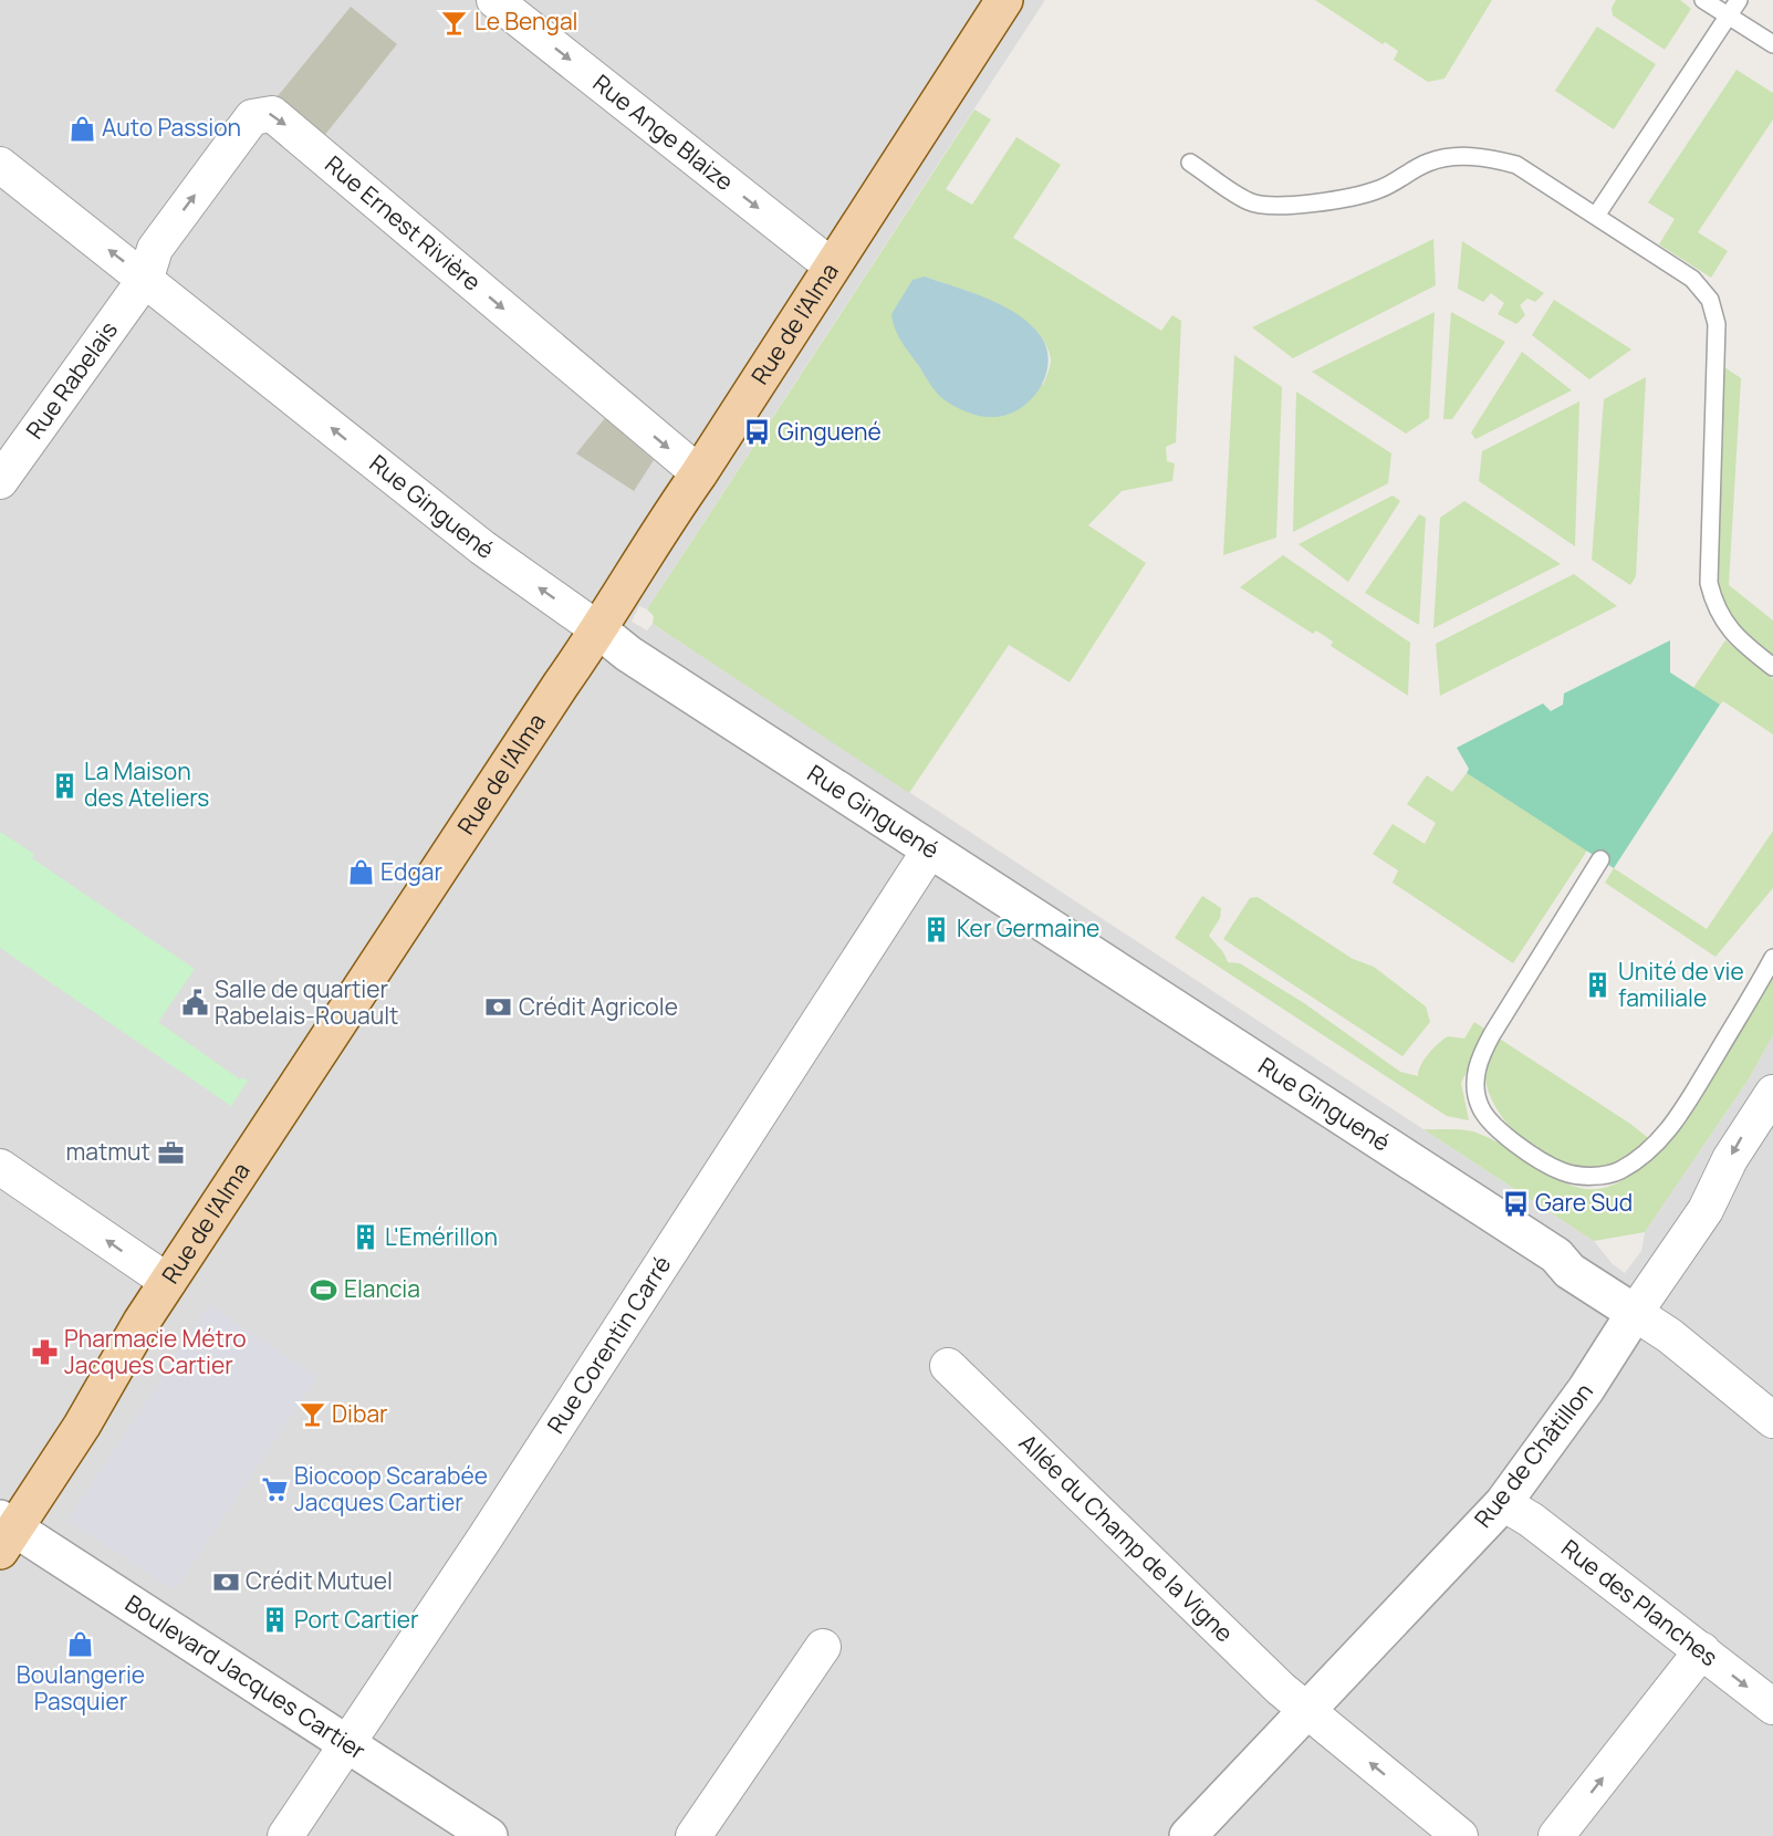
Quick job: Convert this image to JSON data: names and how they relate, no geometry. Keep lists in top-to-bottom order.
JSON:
{
  "streets": {
    "main road": ["Rue de l'Alma"],
    "street": [
      "Rue Ange Blaize",
      "Rue Ernest Rivière",
      "Rue Rabelais",
      "Rue Ginguené",
      "Rue Corentin Carré",
      "Rue de Châtillon",
      "Allée du Champ de la Vigne",
      "Rue des Planches",
      "Boulevard Jacques Cartier"
    ]
  },
  "crossings": [
    ["Rue Ange Blaize", "Rue de l'Alma"],
    ["Rue Ernest Rivière", "Rue de l'Alma"],
    ["Rue Ernest Rivière", "Rue Rabelais"],
    ["Rue Ernest Rivière", "Rue Ginguené"],
    ["Rue de l'Alma", "Rue Ginguené"],
    ["Rue de l'Alma", "Boulevard Jacques Cartier"],
    ["Rue Rabelais", "Rue Ginguené"],
    ["Rue Ginguené", "Rue Corentin Carré"],
    ["Rue Ginguené", "Rue de Châtillon"],
    ["Rue Corentin Carré", "Boulevard Jacques Cartier"],
    ["Rue de Châtillon", "Allée du Champ de la Vigne"],
    ["Rue de Châtillon", "Rue des Planches"]
  ],
  "one_way": ["Rue Ange Blaize"],
  "places": {
    "bar": ["Le Bengal", "Dibar"],
    "shop": ["Auto Passion", "Edgar", "Boulangerie Pasquier"],
    "bus stop": ["Ginguené", "Gare Sud"],
    "building": [
      "La Maison des Ateliers",
      "Ker Germaine",
      "Unité de vie familiale",
      "L'Emérillon",
      "Port Cartier"
    ],
    "public building": ["Salle de quartier Rabelais-Rouault"],
    "bank": ["Crédit Agricole", "Crédit Mutuel"],
    "office": ["matmut"],
    "sports": ["Elancia"],
    "pharmacy": ["Pharmacie Métro Jacques Cartier"],
    "supermarket": ["Biocoop Scarabée Jacques Cartier"]
  }
}
